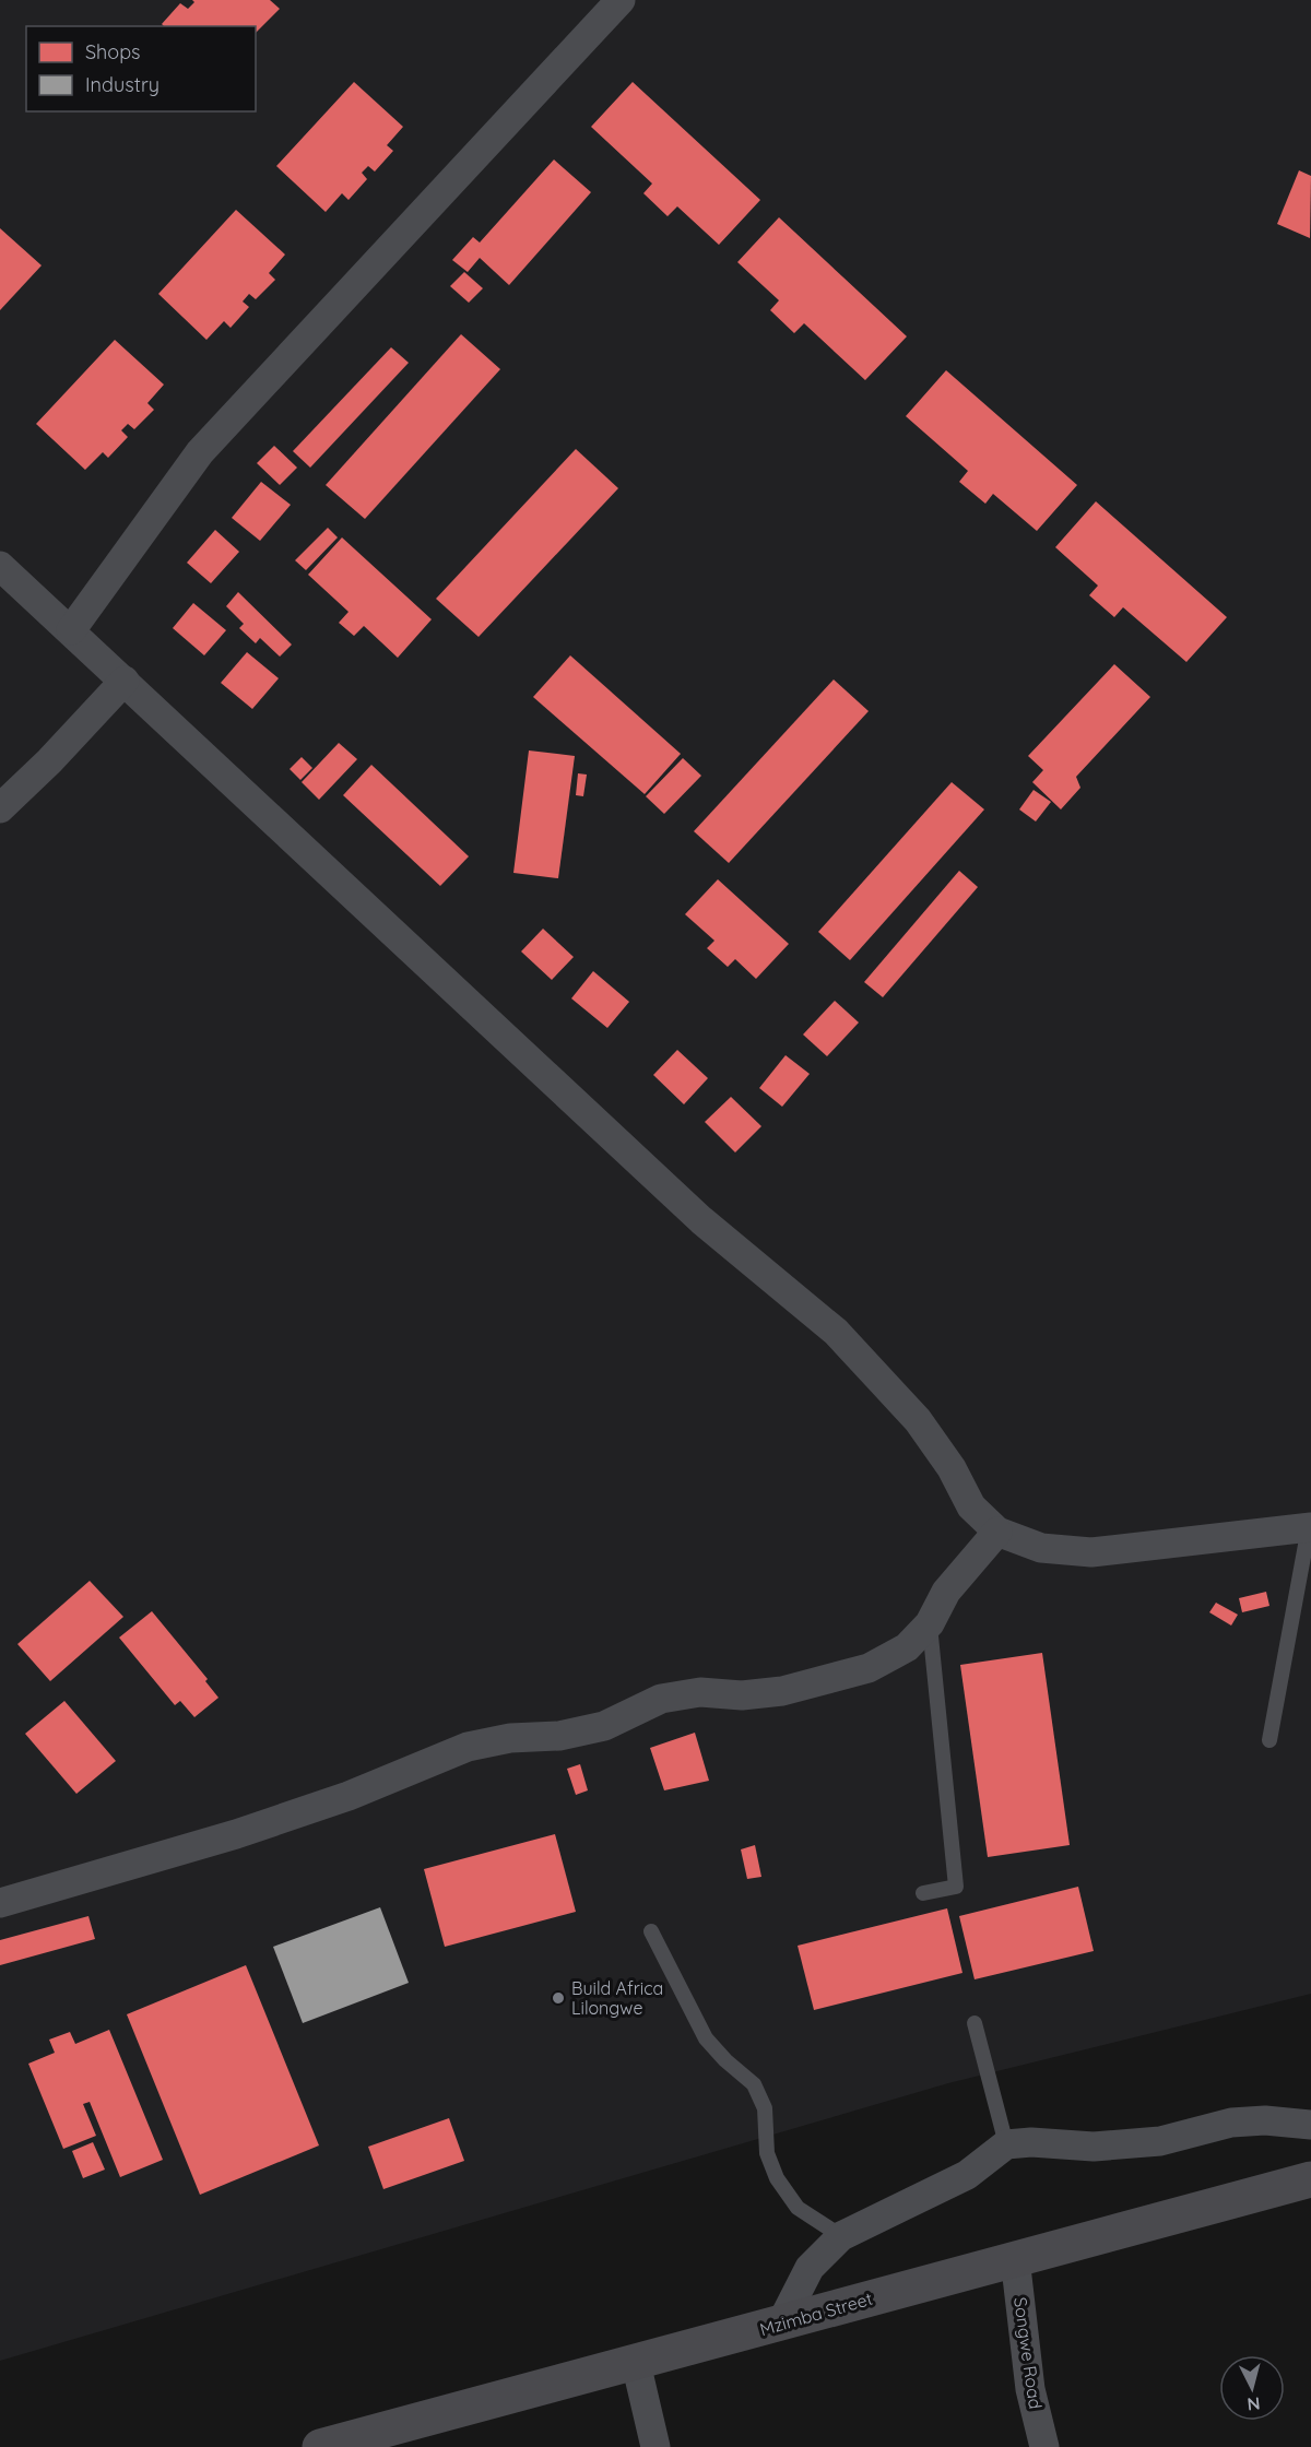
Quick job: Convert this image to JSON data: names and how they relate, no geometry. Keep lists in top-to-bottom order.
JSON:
{
  "streets": {
    "main road": ["Mzimba Street"],
    "street": ["Songwe Road"]
  },
  "crossings": [
    ["Mzimba Street", "Songwe Road"]
  ],
  "places": ["Build Africa Lilongwe"],
  "legend": ["Shops", "Industry"],
  "north": "bottom"
}
